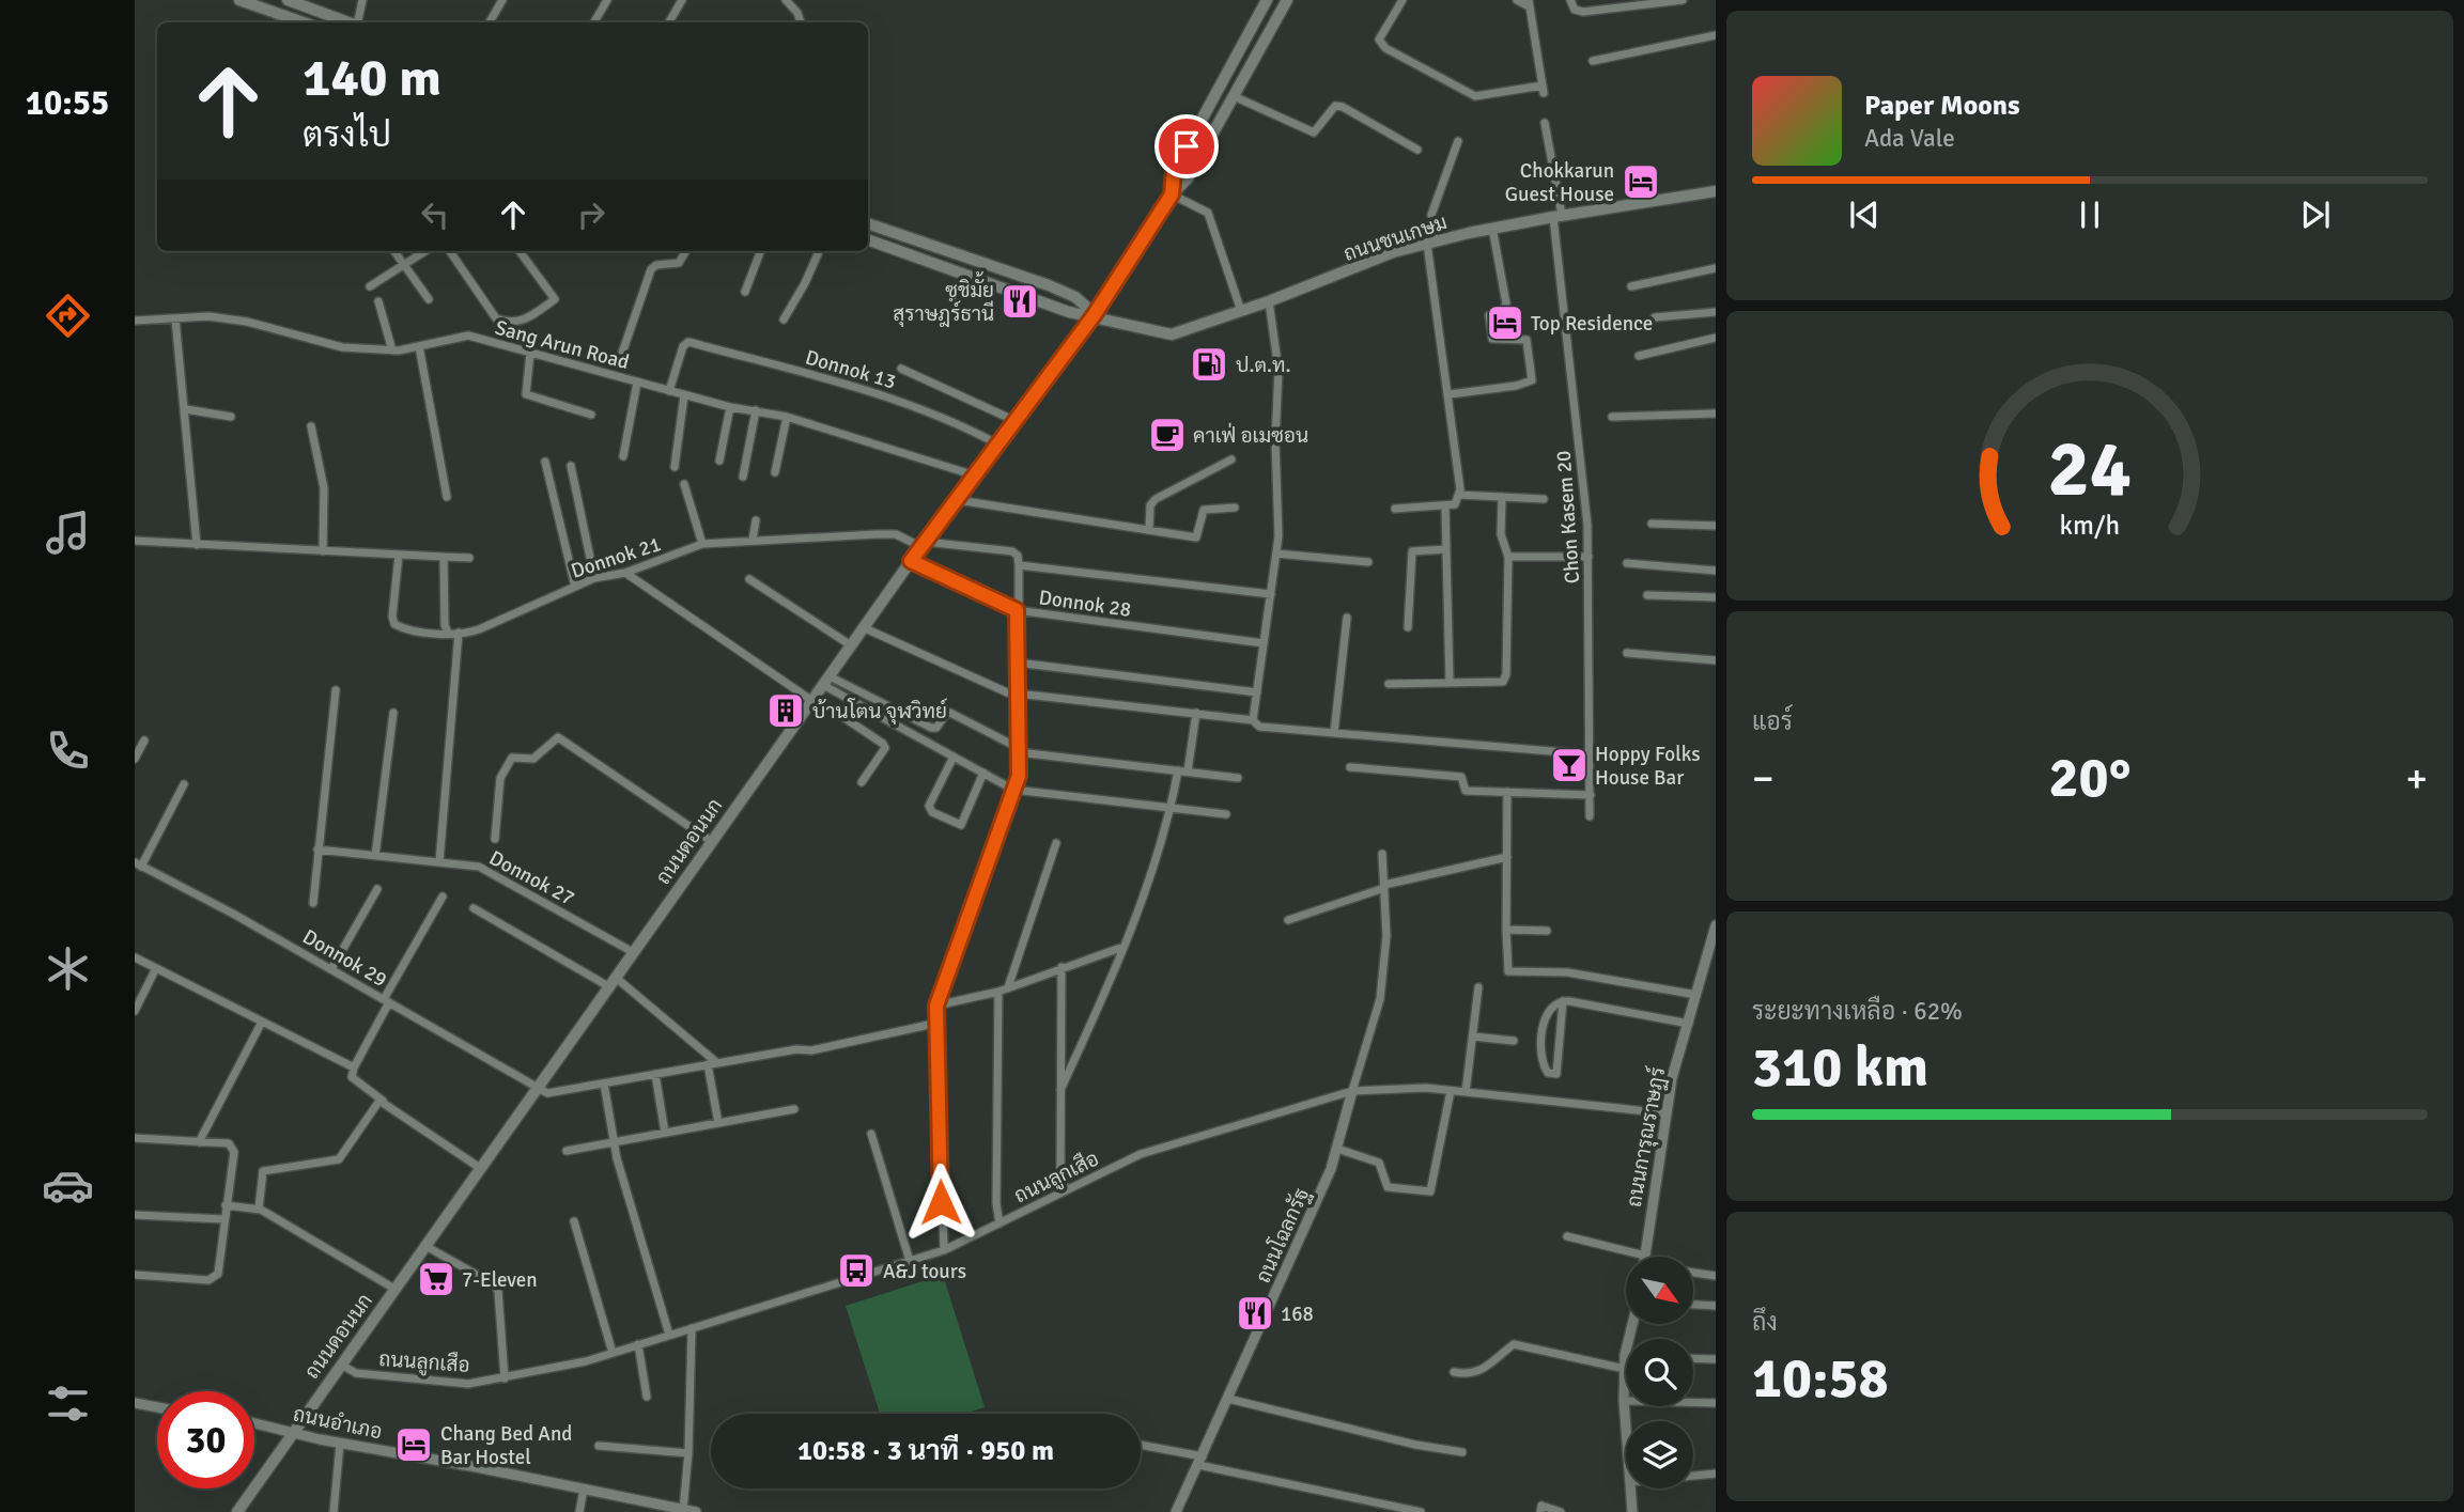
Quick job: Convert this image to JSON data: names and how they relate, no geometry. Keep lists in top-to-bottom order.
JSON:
{
  "streets": {
    "main road": ["ถนนชนเกษม", "ถนนดอนนก"],
    "street": [
      "Sang Arun Road",
      "Donnok 13",
      "Chon Kasem 20",
      "Donnok 21",
      "Donnok 28",
      "Donnok 27",
      "Donnok 29",
      "ถนนการุณราษฏร์",
      "ถนนลูกเสือ",
      "ถนนโฉลกรัฐ",
      "ถนนอำเภอ"
    ]
  },
  "crossings": [
    ["ถนนชนเกษม", "Chon Kasem 20"],
    ["ถนนชนเกษม", "ถนนดอนนก"],
    ["Sang Arun Road", "Donnok 13"],
    ["Sang Arun Road", "ถนนดอนนก"],
    ["Donnok 13", "ถนนดอนนก"],
    ["Donnok 21", "ถนนดอนนก"],
    ["Donnok 28", "ถนนดอนนก"],
    ["ถนนดอนนก", "Donnok 27"],
    ["ถนนดอนนก", "Donnok 29"],
    ["ถนนดอนนก", "ถนนลูกเสือ"],
    ["ถนนดอนนก", "ถนนอำเภอ"],
    ["ถนนการุณราษฏร์", "ถนนลูกเสือ"],
    ["ถนนลูกเสือ", "ถนนโฉลกรัฐ"]
  ],
  "places": {
    "hotel": ["Chokkarun Guest House", "Top Residence", "Chang Bed And Bar Hostel"],
    "restaurant": ["ซูชิมั้ย สุราษฎร์ธานี", "168"],
    "fuel station": ["ป.ต.ท."],
    "cafe": ["คาเฟ่ อเมซอน"],
    "building": ["บ้านโตน จุฬวิทย์"],
    "bar": ["Hoppy Folks House Bar"],
    "bus stop": ["A&J tours"],
    "supermarket": ["7-Eleven"]
  },
  "north": "bottom right",
  "page": {
    "tabs": "10:55",
    "turn": ["140 m", "ตรงไป"],
    "song": ["Paper Moons", "Ada Vale"],
    "tile": [
      "แอร์",
      ["ระยะทางเหลือ · 62%", "310 km"],
      ["ถึง", "10:58"]
    ],
    "heat": ["−", "20°", "+"],
    "limit": "30",
    "trip": "10:58 · 3 นาที · 950 m",
    "gauge": ["24", "km/h"]
  }
}
